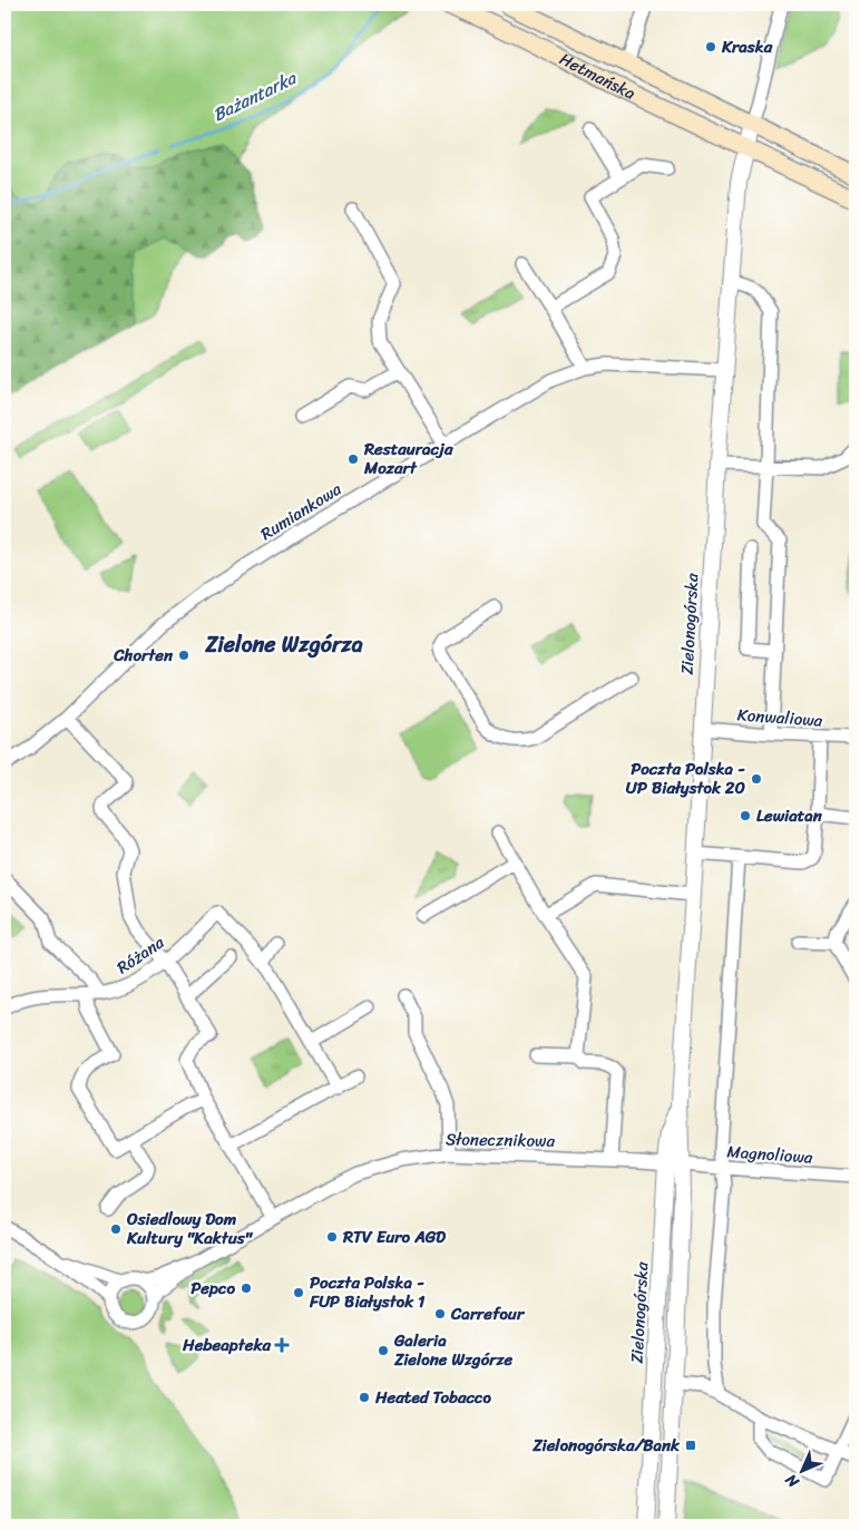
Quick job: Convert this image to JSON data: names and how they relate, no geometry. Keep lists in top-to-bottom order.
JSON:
{
  "streets": {
    "main road": ["Hetmańska"],
    "street": [
      "Rumiankowa",
      "Zielonogórska",
      "Konwaliowa",
      "Różana",
      "Słonecznikowa",
      "Magnoliowa"
    ]
  },
  "crossings": [
    ["Hetmańska", "Zielonogórska"],
    ["Rumiankowa", "Zielonogórska"],
    ["Zielonogórska", "Konwaliowa"],
    ["Zielonogórska", "Słonecznikowa"],
    ["Zielonogórska", "Magnoliowa"],
    ["Słonecznikowa", "Magnoliowa"]
  ],
  "districts": ["Zielone Wzgórza"],
  "water": ["Bażantarka"],
  "places": {
    "other": [
      "Kraska",
      "Restauracja Mozart",
      "Chorten",
      "Poczta Polska - UP Białystok 20",
      "Lewiatan",
      "Osiedlowy Dom Kultury \"Kaktus\"",
      "RTV Euro AGD",
      "Pepco",
      "Poczta Polska - FUP Białystok 1",
      "Carrefour",
      "Galeria Zielone Wzgórze",
      "Heated Tobacco"
    ],
    "health": ["Hebeapteka"],
    "transit": ["Zielonogórska/Bank"]
  },
  "north": "bottom left"
}
